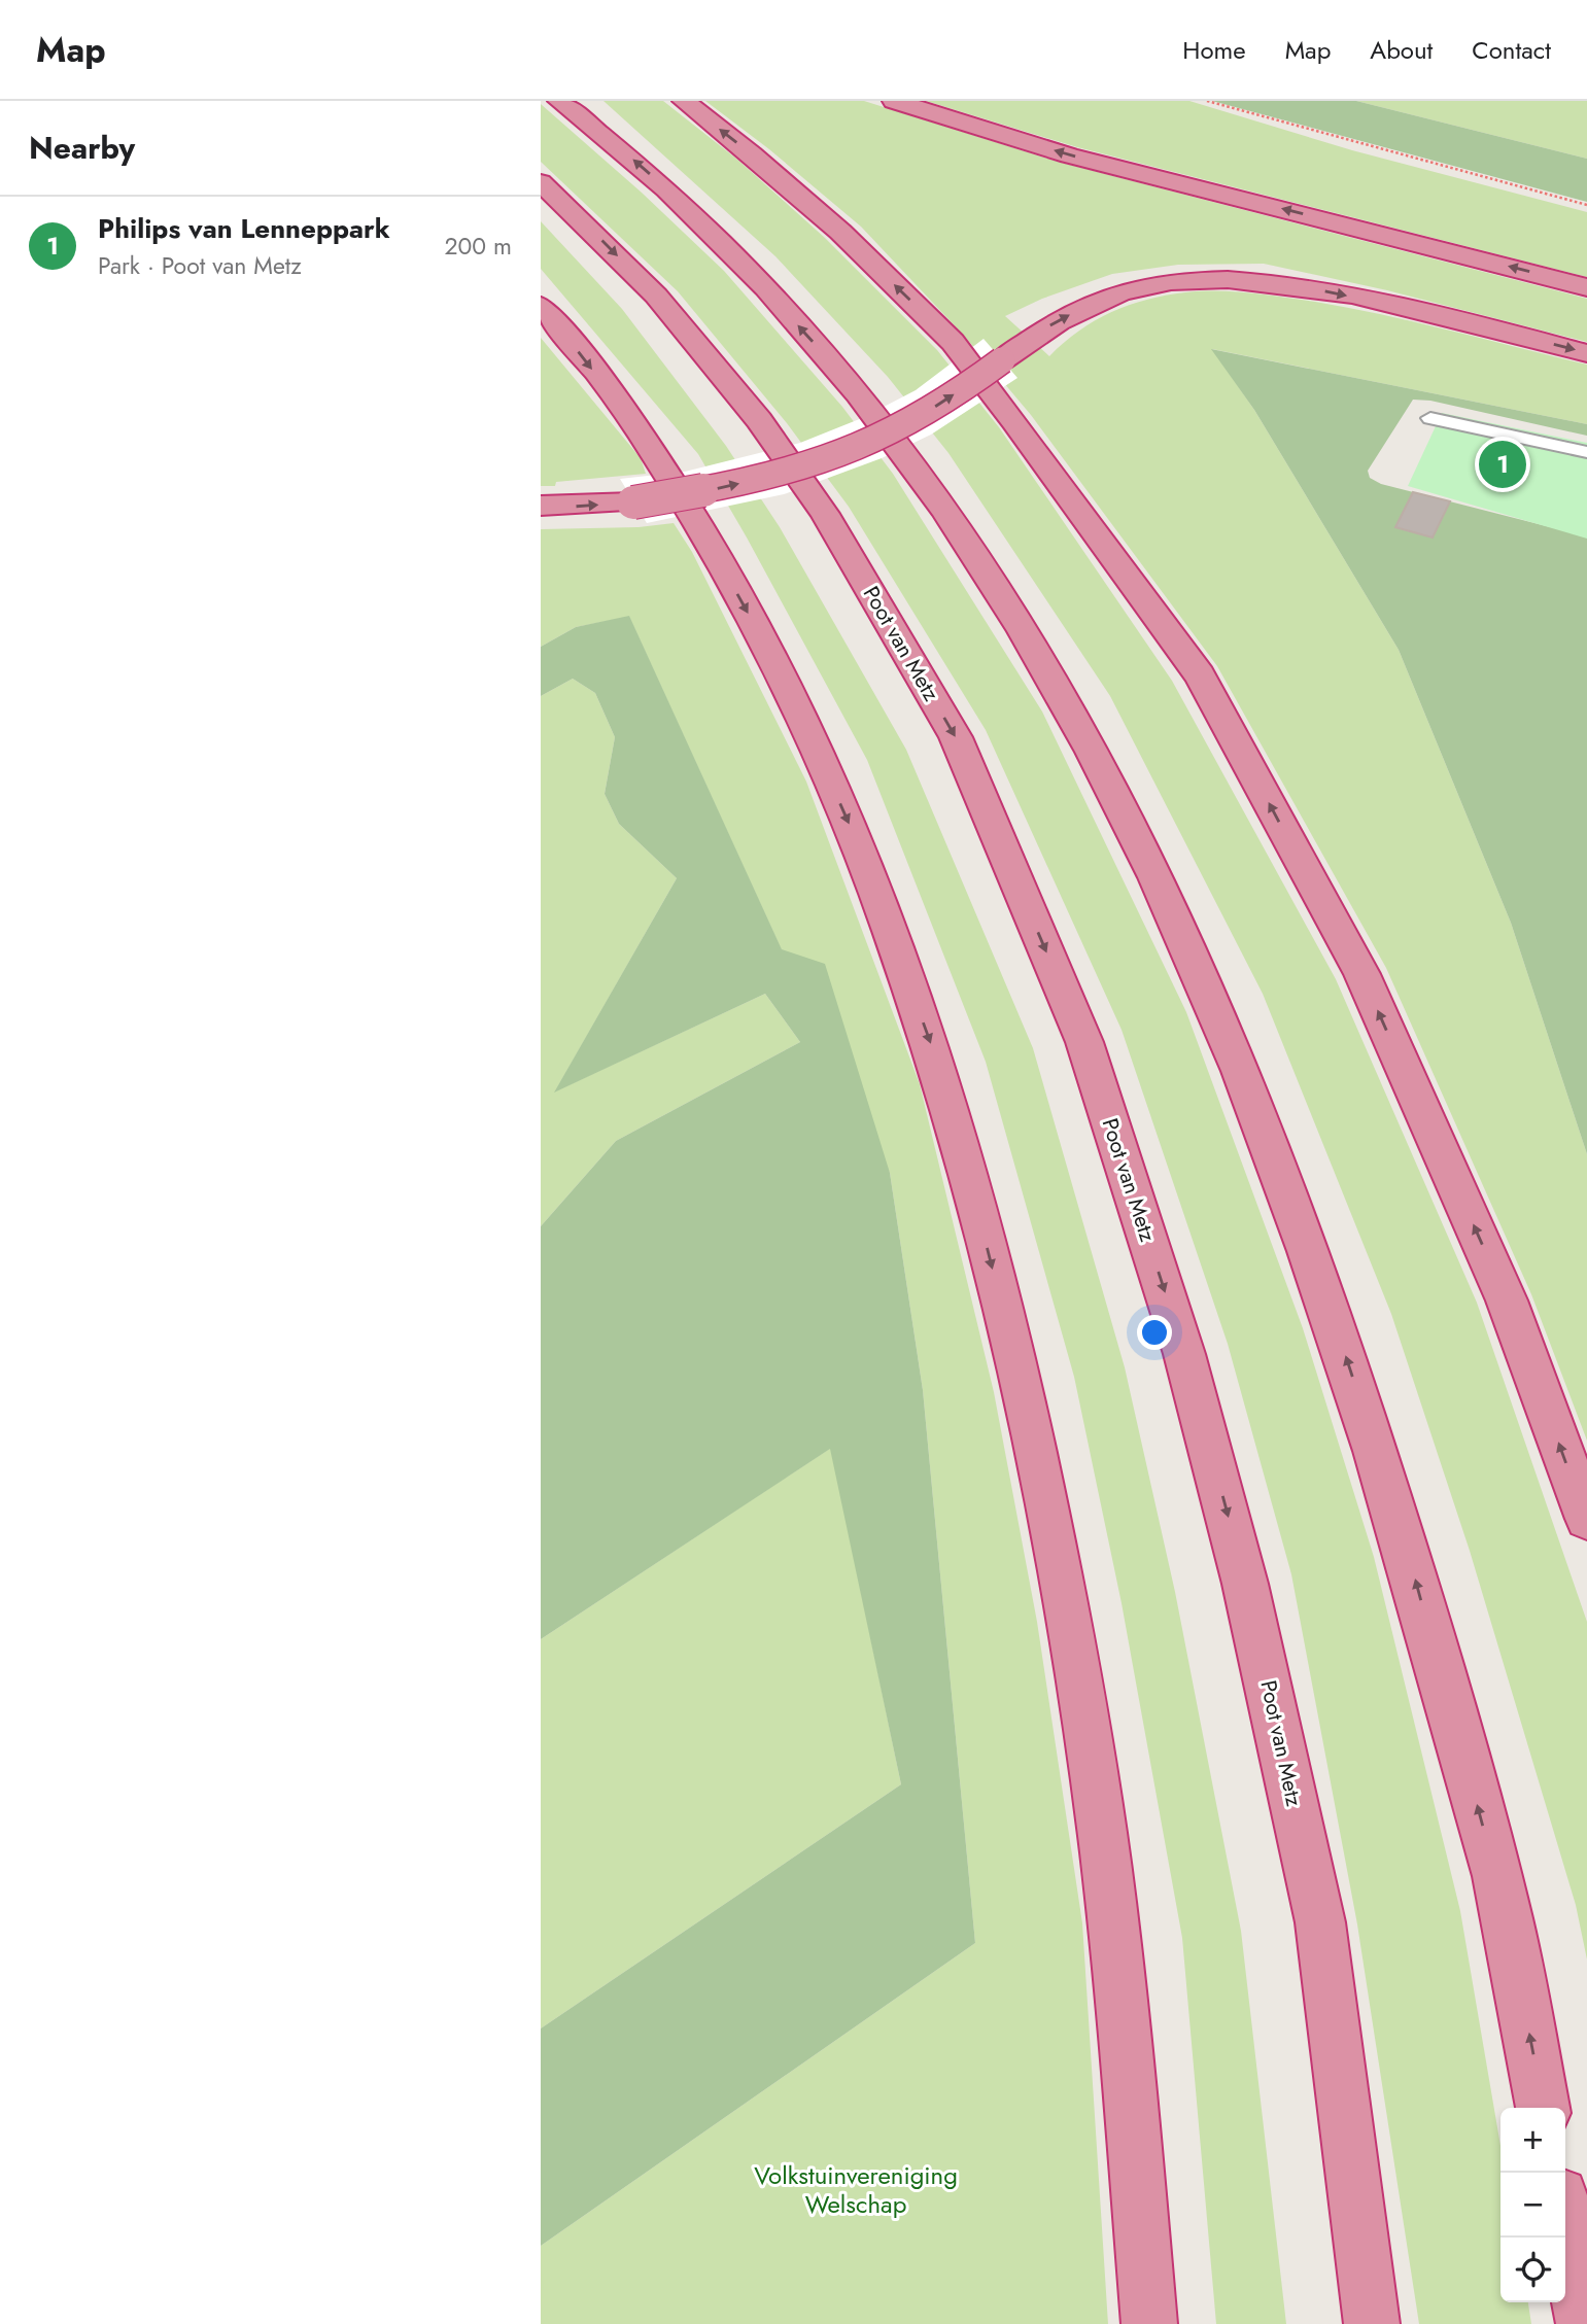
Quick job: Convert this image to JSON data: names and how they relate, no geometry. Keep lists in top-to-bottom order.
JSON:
{
  "streets": {
    "highway": ["Poot van Metz"]
  },
  "parks": ["Volkstuinvereniging Welschap"],
  "page": {
    "header": "Map",
    "nav": [
      "Home",
      "Map",
      "About",
      "Contact"
    ],
    "heading": "Nearby",
    "list": [
      {
        "mark": "1",
        "name": "Philips van Lenneppark",
        "note": "Park · Poot van Metz",
        "value": "200 m"
      }
    ],
    "pins": "1",
    "map_buttons": ["+", "−"]
  }
}
